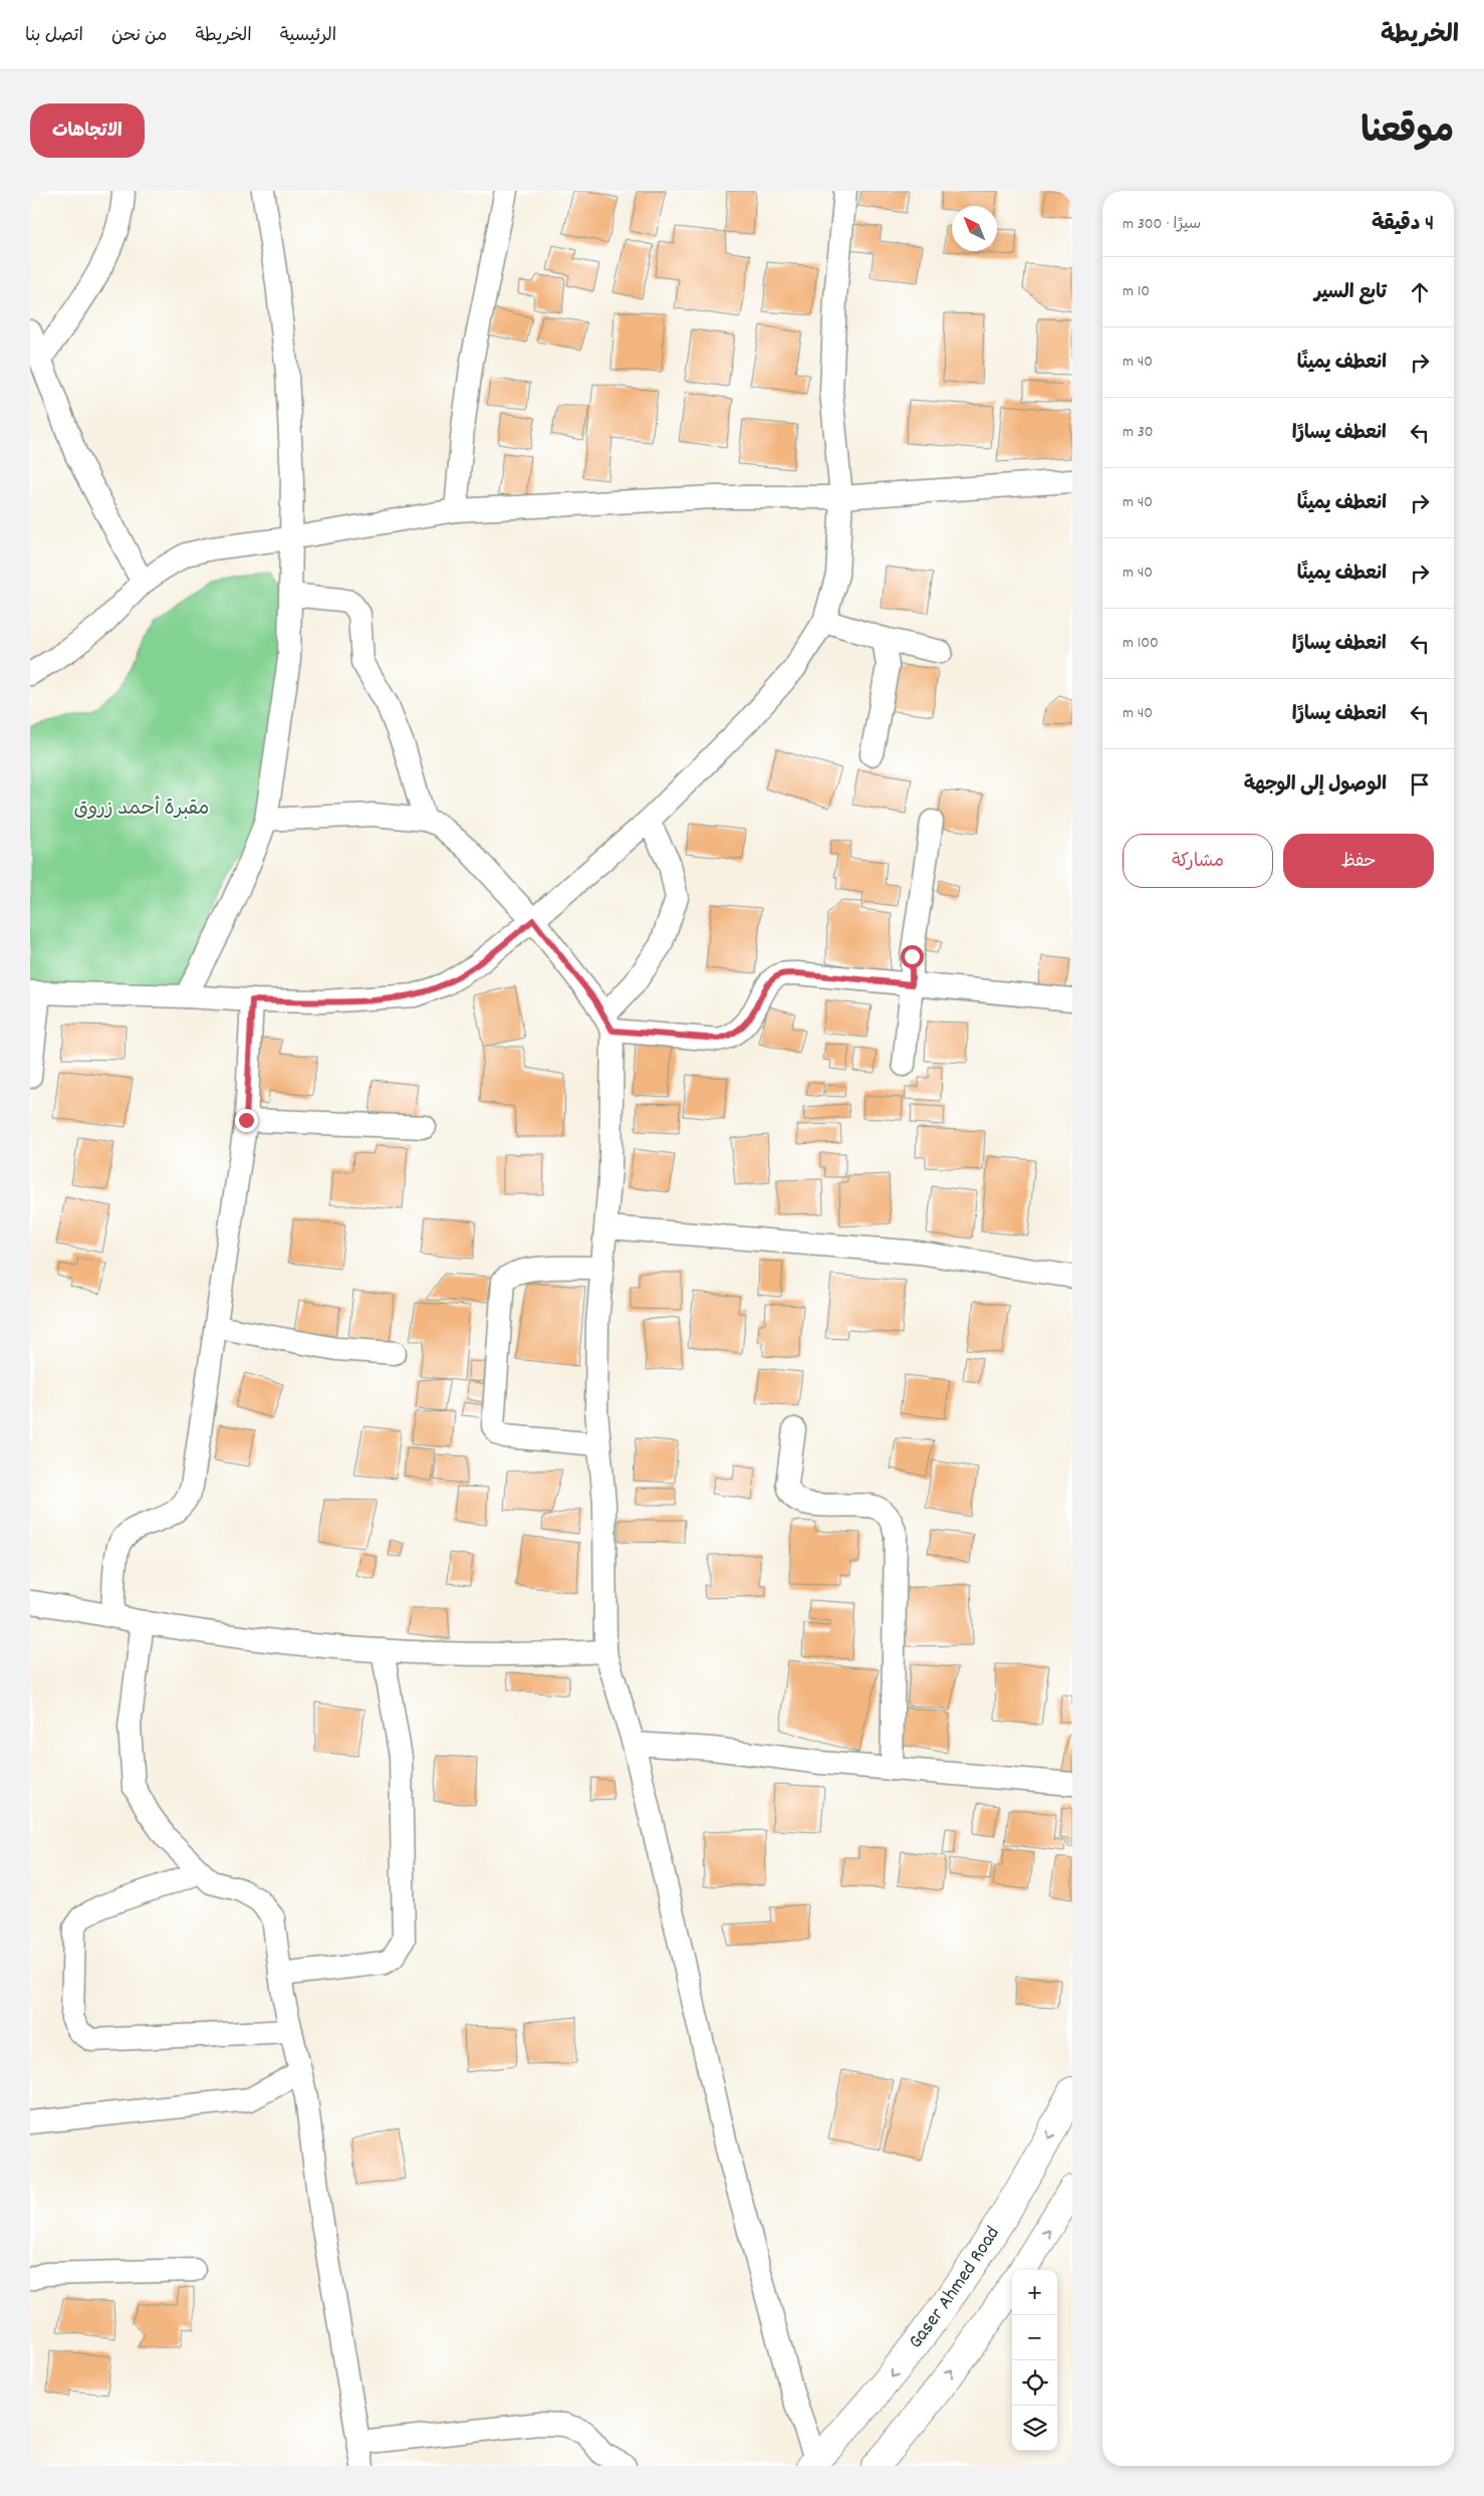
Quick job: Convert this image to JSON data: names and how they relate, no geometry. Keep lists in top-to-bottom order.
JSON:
{
  "streets": {
    "main road": ["Gaser Ahmed Road"]
  },
  "parks": ["مقبرة أحمد زروق"],
  "north": "top left",
  "page": {
    "header": "الخريطة",
    "nav": [
      "الرئيسية",
      "الخريطة",
      "من نحن",
      "اتصل بنا"
    ],
    "title": "موقعنا",
    "buttons": [
      "الاتجاهات",
      ["حفظ", "مشاركة"]
    ],
    "heading": ["4 دقيقة", "سيرًا · 300 m"],
    "list": [
      ["تابع السير", "10 m"],
      ["انعطف يمينًا", "40 m"],
      ["انعطف يسارًا", "30 m"],
      ["انعطف يمينًا", "40 m"],
      ["انعطف يمينًا", "40 m"],
      ["انعطف يسارًا", "100 m"],
      ["انعطف يسارًا", "40 m"],
      "الوصول إلى الوجهة"
    ],
    "map_buttons": ["+", "−"]
  }
}
